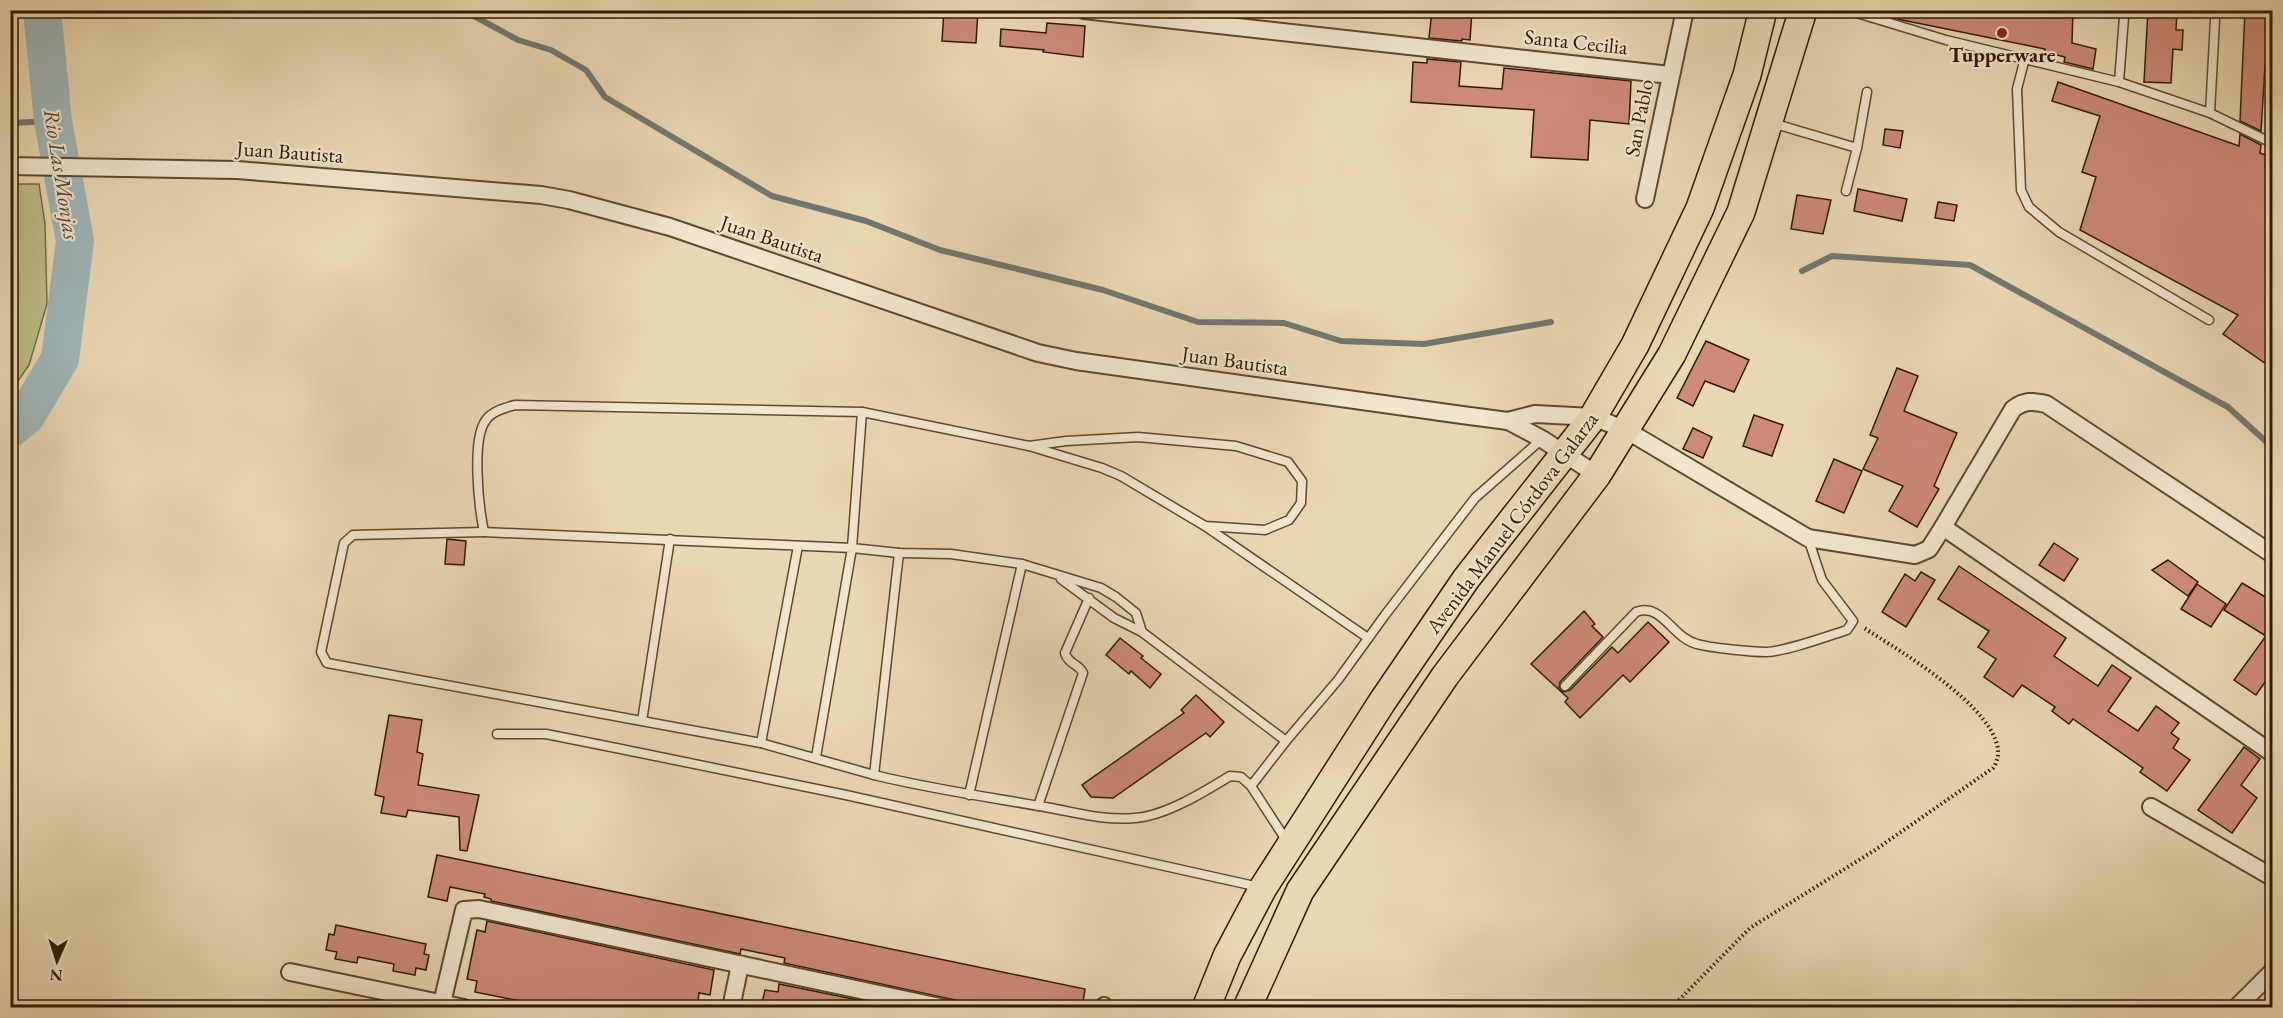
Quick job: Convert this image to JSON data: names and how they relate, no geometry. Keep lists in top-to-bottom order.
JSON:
{
  "streets": {
    "main road": ["Avenida Manuel Córdova Galarza"],
    "street": ["Santa Cecilia", "San Pablo", "Juan Bautista"]
  },
  "crossings": [
    ["Santa Cecilia", "San Pablo"],
    ["Juan Bautista", "Avenida Manuel Córdova Galarza"]
  ],
  "water": ["Rio Las Monjas"],
  "places": ["Tupperware"],
  "north": "bottom"
}
